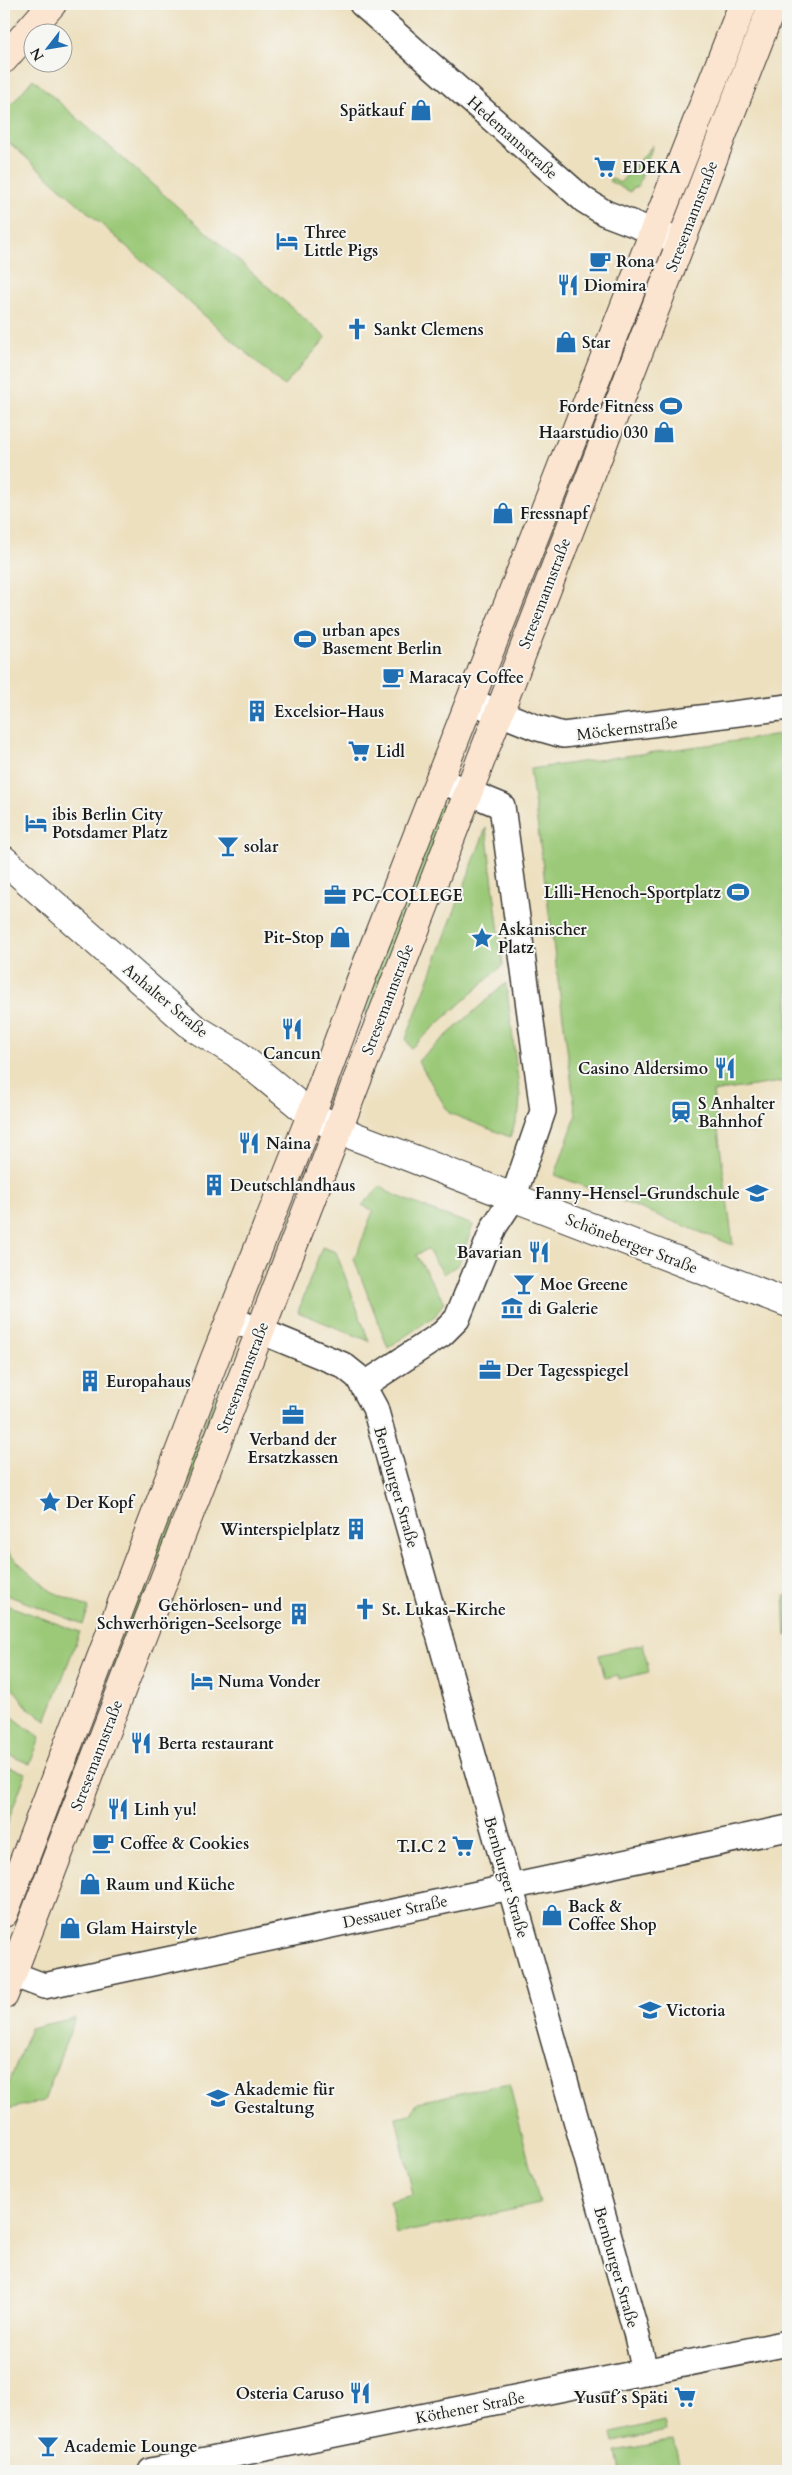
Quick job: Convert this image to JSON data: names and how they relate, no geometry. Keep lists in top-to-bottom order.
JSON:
{
  "streets": {
    "main road": ["Stresemannstraße"],
    "street": [
      "Hedemannstraße",
      "Möckernstraße",
      "Anhalter Straße",
      "Schöneberger Straße",
      "Bernburger Straße",
      "Dessauer Straße",
      "Köthener Straße"
    ]
  },
  "crossings": [
    ["Hedemannstraße", "Stresemannstraße"],
    ["Stresemannstraße", "Möckernstraße"],
    ["Stresemannstraße", "Anhalter Straße"],
    ["Stresemannstraße", "Schöneberger Straße"],
    ["Stresemannstraße", "Dessauer Straße"],
    ["Anhalter Straße", "Schöneberger Straße"],
    ["Bernburger Straße", "Dessauer Straße"],
    ["Bernburger Straße", "Köthener Straße"]
  ],
  "places": {
    "shop": [
      "Spätkauf",
      "Star",
      "Haarstudio 030",
      "Fressnapf",
      "Pit-Stop",
      "Raum und Küche",
      "Back & Coffee Shop",
      "Glam Hairstyle"
    ],
    "supermarket": [
      "EDEKA",
      "Lidl",
      "T.I.C 2",
      "Yusuf´s Späti"
    ],
    "hotel": ["Three Little Pigs", "ibis Berlin City Potsdamer Platz", "Numa Vonder"],
    "cafe": ["Rona", "Maracay Coffee", "Coffee & Cookies"],
    "restaurant": [
      "Diomira",
      "Cancun",
      "Casino Aldersimo",
      "Naina",
      "Bavarian",
      "Berta restaurant",
      "Linh yu!",
      "Osteria Caruso"
    ],
    "church": ["Sankt Clemens", "St. Lukas-Kirche"],
    "sports": ["Forde Fitness", "urban apes Basement Berlin", "Lilli-Henoch-Sportplatz"],
    "building": [
      "Excelsior-Haus",
      "Deutschlandhaus",
      "Europahaus",
      "Winterspielplatz",
      "Gehörlosen- und Schwerhörigen-Seelsorge"
    ],
    "bar": ["solar", "Moe Greene", "Academie Lounge"],
    "office": ["PC-COLLEGE", "Der Tagesspiegel", "Verband der Ersatzkassen"],
    "place": ["Askanischer Platz", "Der Kopf"],
    "station": ["S Anhalter Bahnhof"],
    "school or university": ["Fanny-Hensel-Grundschule", "Victoria", "Akademie für Gestaltung"],
    "museum": ["di Galerie"]
  },
  "north": "bottom left"
}
